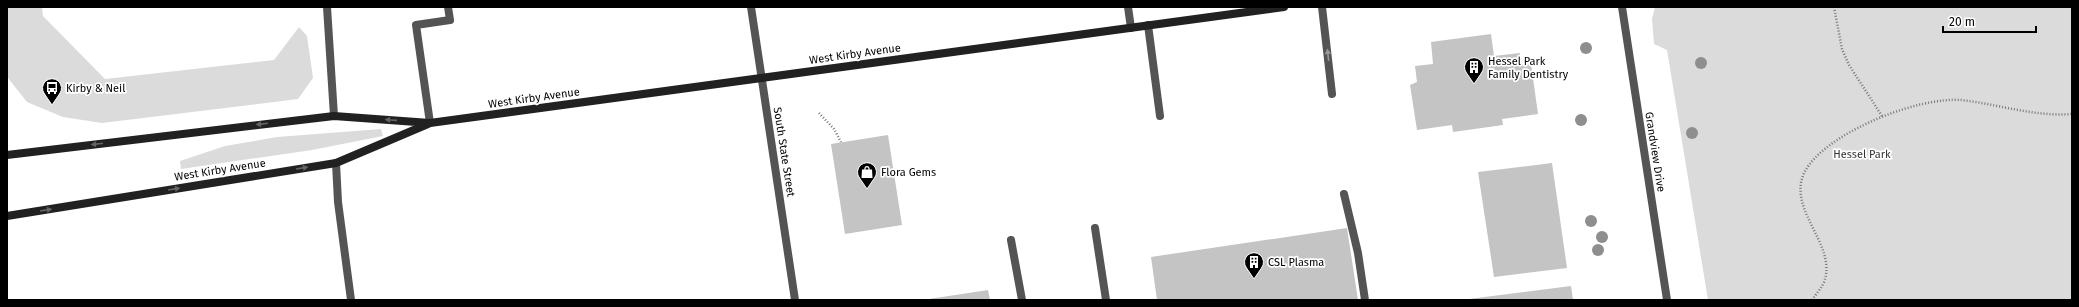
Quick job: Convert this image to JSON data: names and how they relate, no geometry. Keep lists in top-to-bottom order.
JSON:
{
  "streets": {
    "main road": ["West Kirby Avenue"],
    "street": ["South State Street", "Grandview Drive"]
  },
  "crossings": [
    ["West Kirby Avenue", "South State Street"]
  ],
  "parks": ["Hessel Park"],
  "places": {
    "building": ["Hessel Park Family Dentistry", "CSL Plasma"],
    "bus stop": ["Kirby & Neil"],
    "shop": ["Flora Gems"]
  },
  "scale_bar": "20 m"
}
